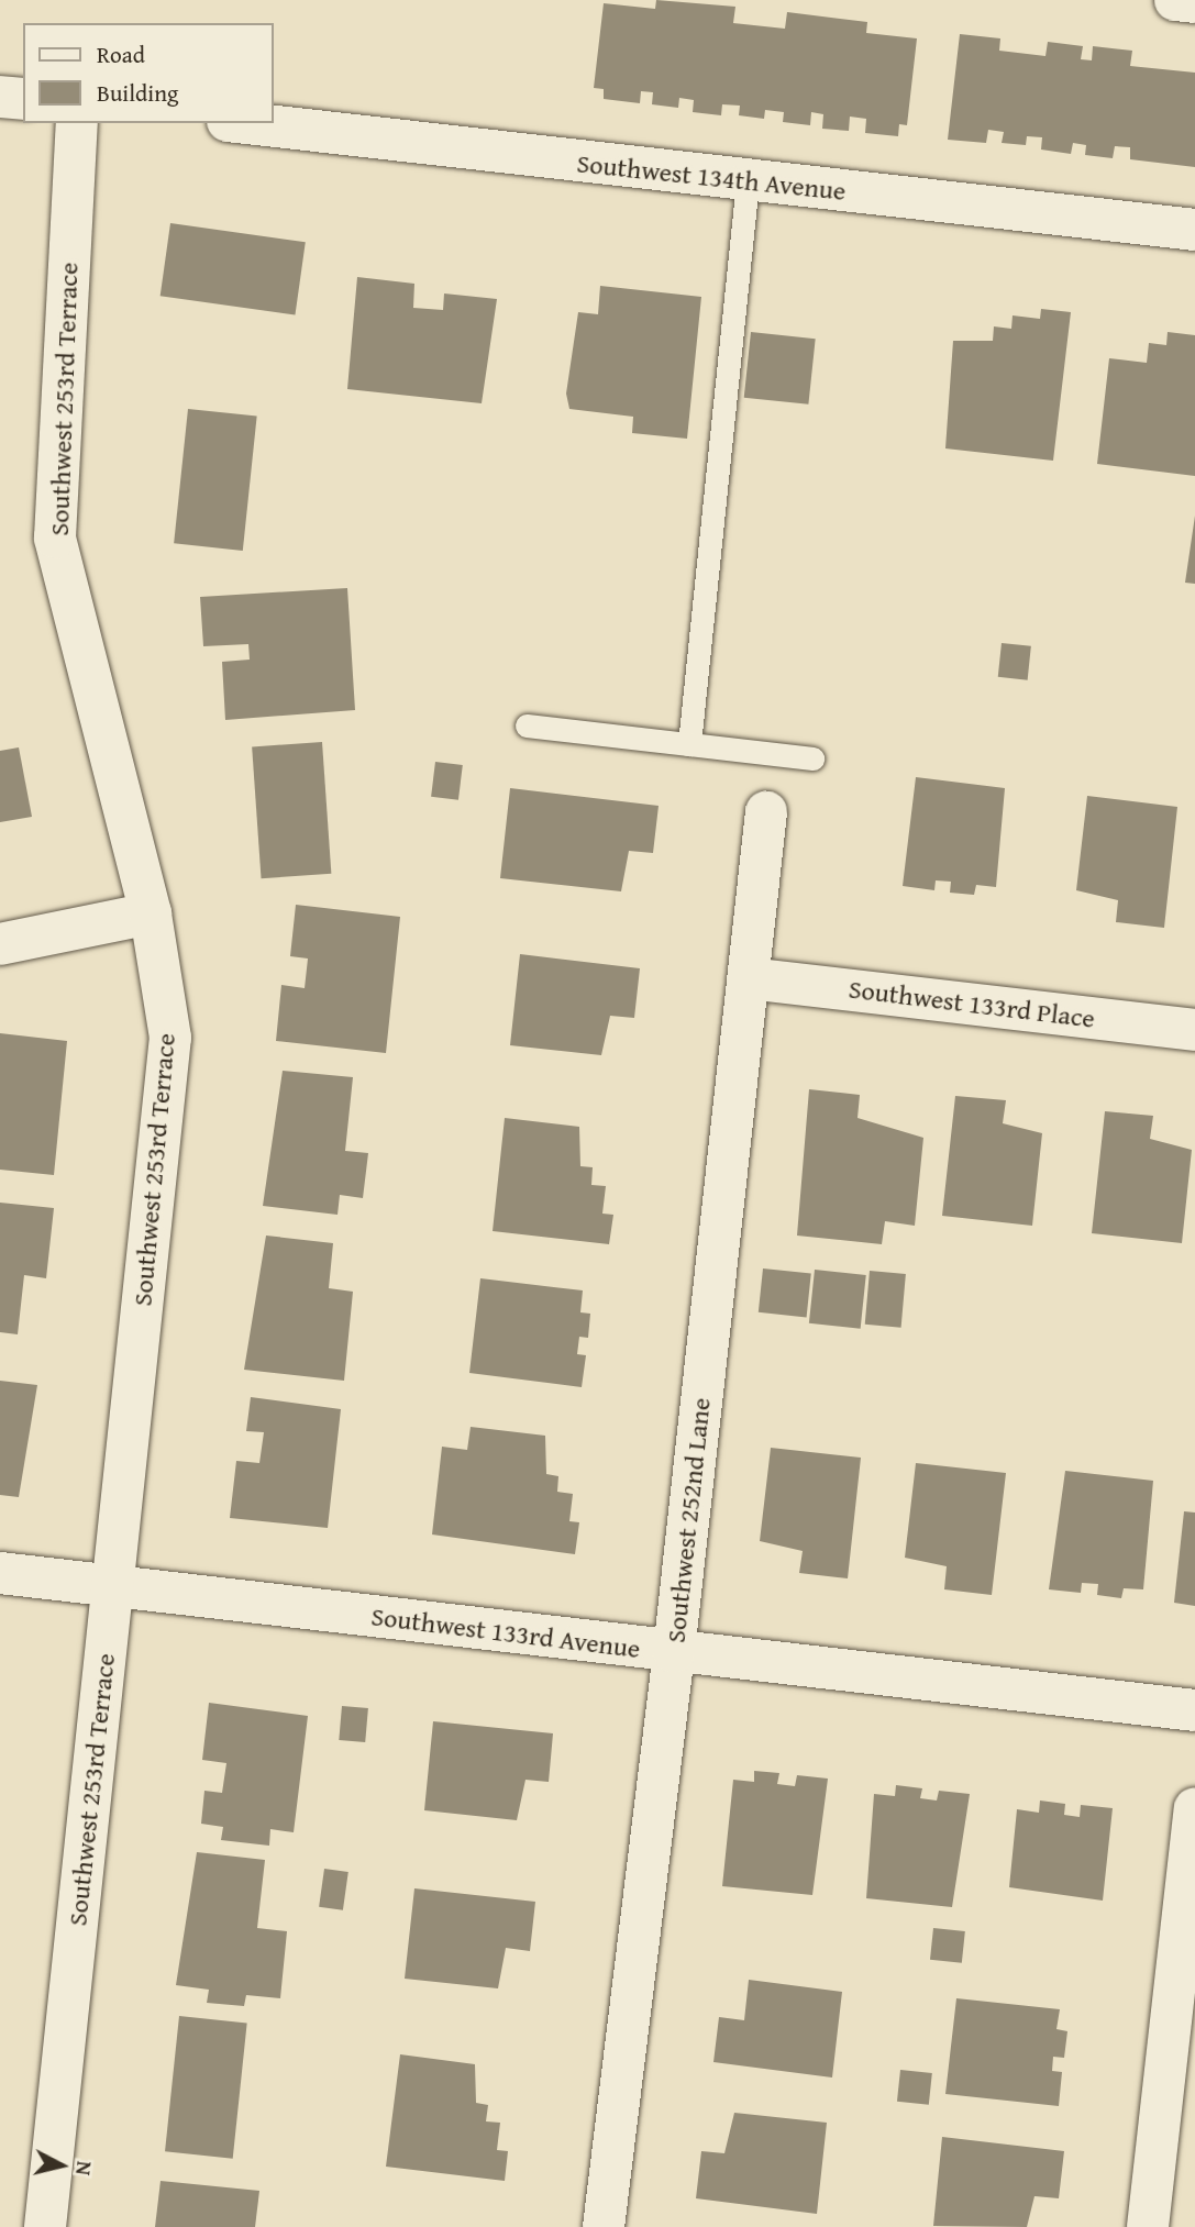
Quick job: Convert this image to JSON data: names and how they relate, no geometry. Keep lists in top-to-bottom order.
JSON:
{
  "streets": {
    "street": [
      "Southwest 134th Avenue",
      "Southwest 253rd Terrace",
      "Southwest 133rd Place",
      "Southwest 252nd Lane",
      "Southwest 133rd Avenue"
    ]
  },
  "crossings": [
    ["Southwest 253rd Terrace", "Southwest 133rd Avenue"],
    ["Southwest 133rd Place", "Southwest 252nd Lane"],
    ["Southwest 252nd Lane", "Southwest 133rd Avenue"]
  ],
  "legend": ["Road", "Building"],
  "north": "right"
}
